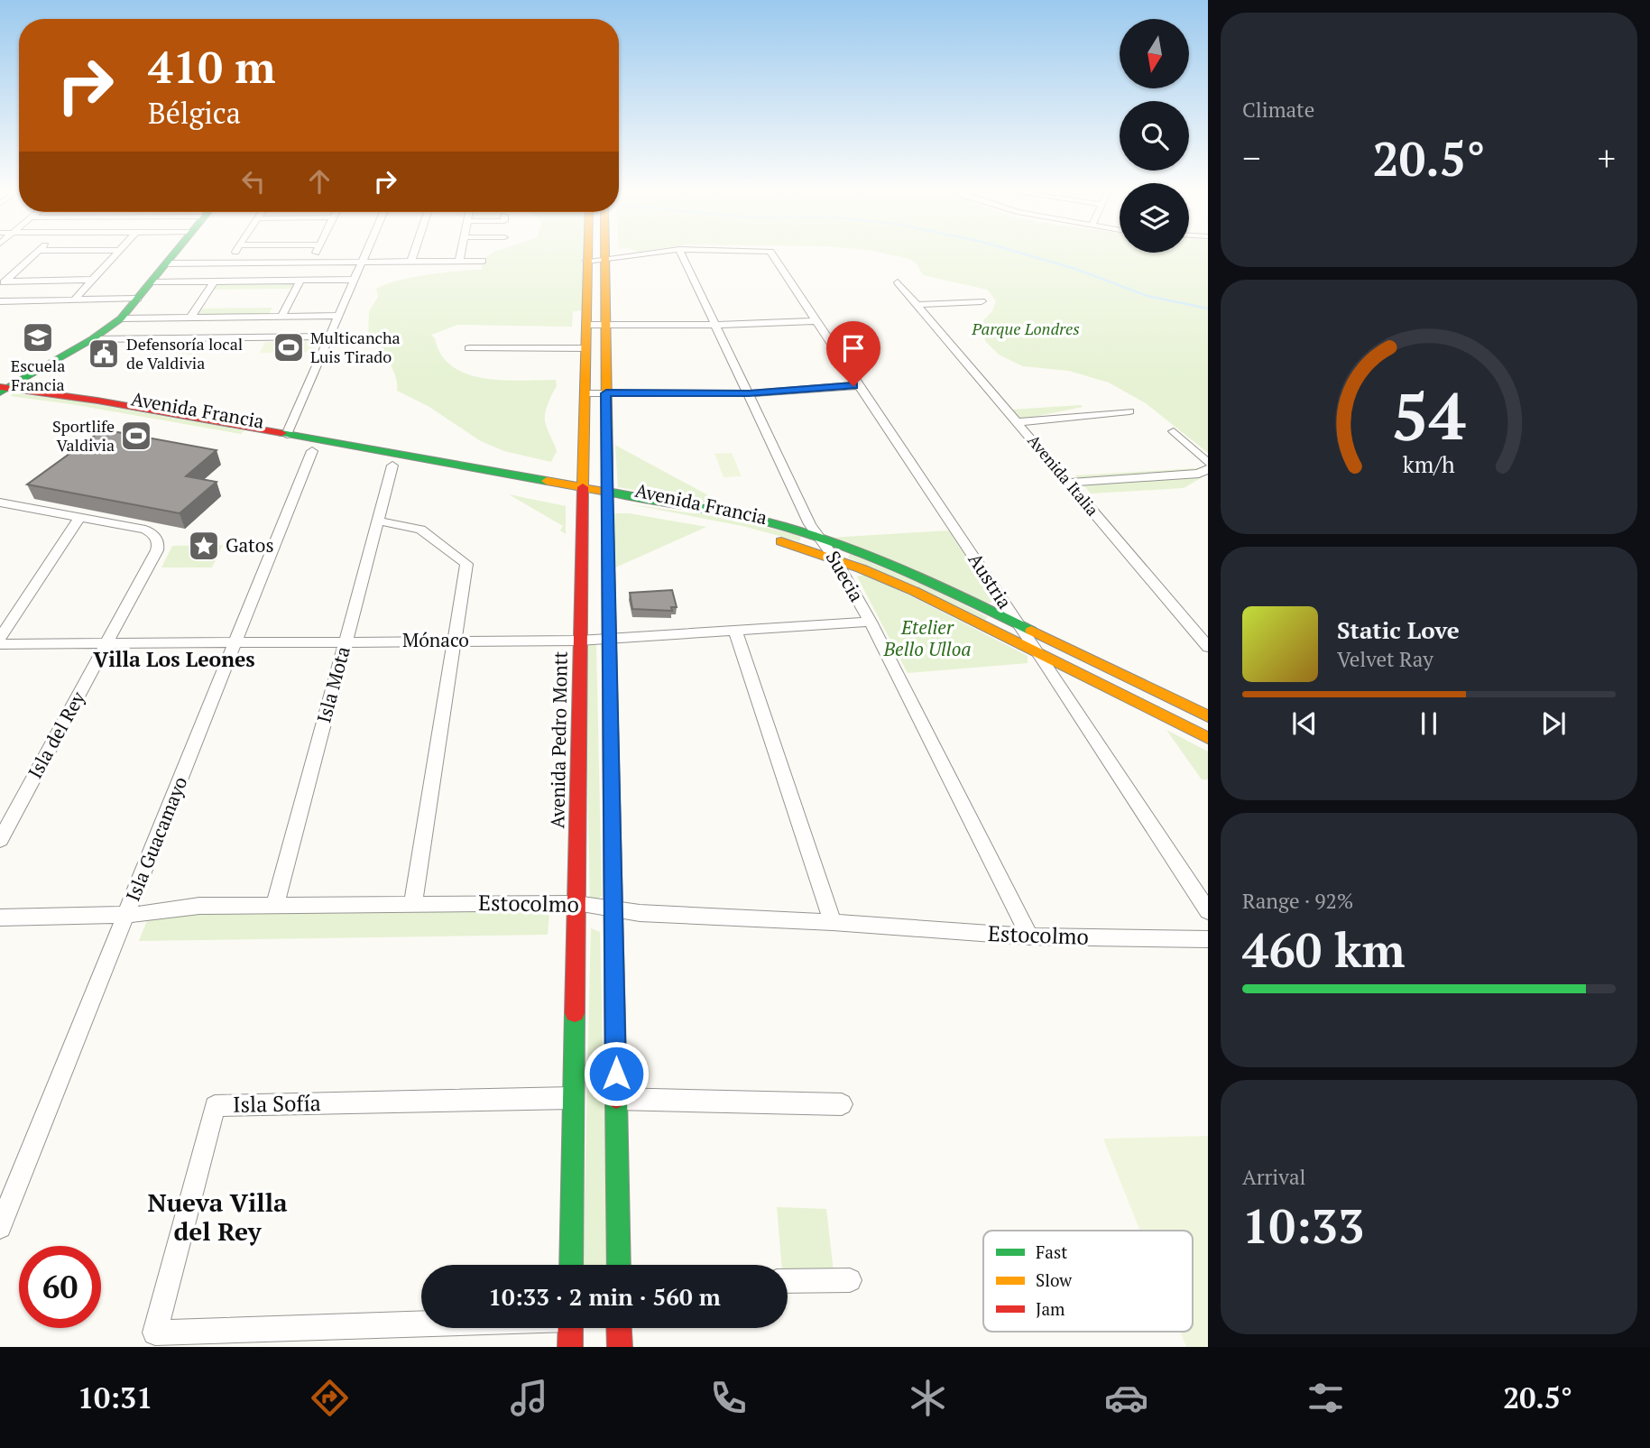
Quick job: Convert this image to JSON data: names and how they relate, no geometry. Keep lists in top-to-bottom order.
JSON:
{
  "streets": {
    "main road": ["Avenida Francia", "Avenida Pedro Montt"],
    "street": [
      "Avenida Italia",
      "Suecia",
      "Austria",
      "Mónaco",
      "Isla Mota",
      "Isla del Rey",
      "Isla Guacamayo",
      "Estocolmo",
      "Isla Sofía"
    ]
  },
  "crossings": [
    ["Avenida Francia", "Suecia"],
    ["Avenida Francia", "Austria"],
    ["Avenida Francia", "Isla Mota"],
    ["Avenida Francia", "Avenida Pedro Montt"],
    ["Avenida Francia", "Isla Guacamayo"],
    ["Suecia", "Mónaco"],
    ["Suecia", "Estocolmo"],
    ["Mónaco", "Isla Mota"],
    ["Mónaco", "Isla del Rey"],
    ["Mónaco", "Avenida Pedro Montt"],
    ["Mónaco", "Isla Guacamayo"],
    ["Isla Mota", "Estocolmo"],
    ["Avenida Pedro Montt", "Estocolmo"],
    ["Avenida Pedro Montt", "Isla Sofía"],
    ["Isla Guacamayo", "Estocolmo"]
  ],
  "districts": ["Villa Los Leones", "Nueva Villa del Rey"],
  "parks": ["Parque Londres", "Etelier Bello Ulloa"],
  "places": {
    "school or university": ["Escuela Francia"],
    "sports": ["Multicancha Luis Tirado", "Sportlife Valdivia"],
    "public building": ["Defensoría local de Valdivia"],
    "place": ["Gatos"]
  },
  "legend": ["Fast", "Slow", "Jam"],
  "north": "bottom",
  "page": {
    "tile": [
      "Climate",
      ["Range · 92%", "460 km"],
      ["Arrival", "10:33"]
    ],
    "turn": ["410 m", "Bélgica"],
    "heat": ["−", "20.5°", "+"],
    "song": ["Static Love", "Velvet Ray"],
    "limit": "60",
    "trip": "10:33 · 2 min · 560 m",
    "tabs": ["10:31", "20.5°"],
    "gauge": ["54", "km/h"]
  }
}
